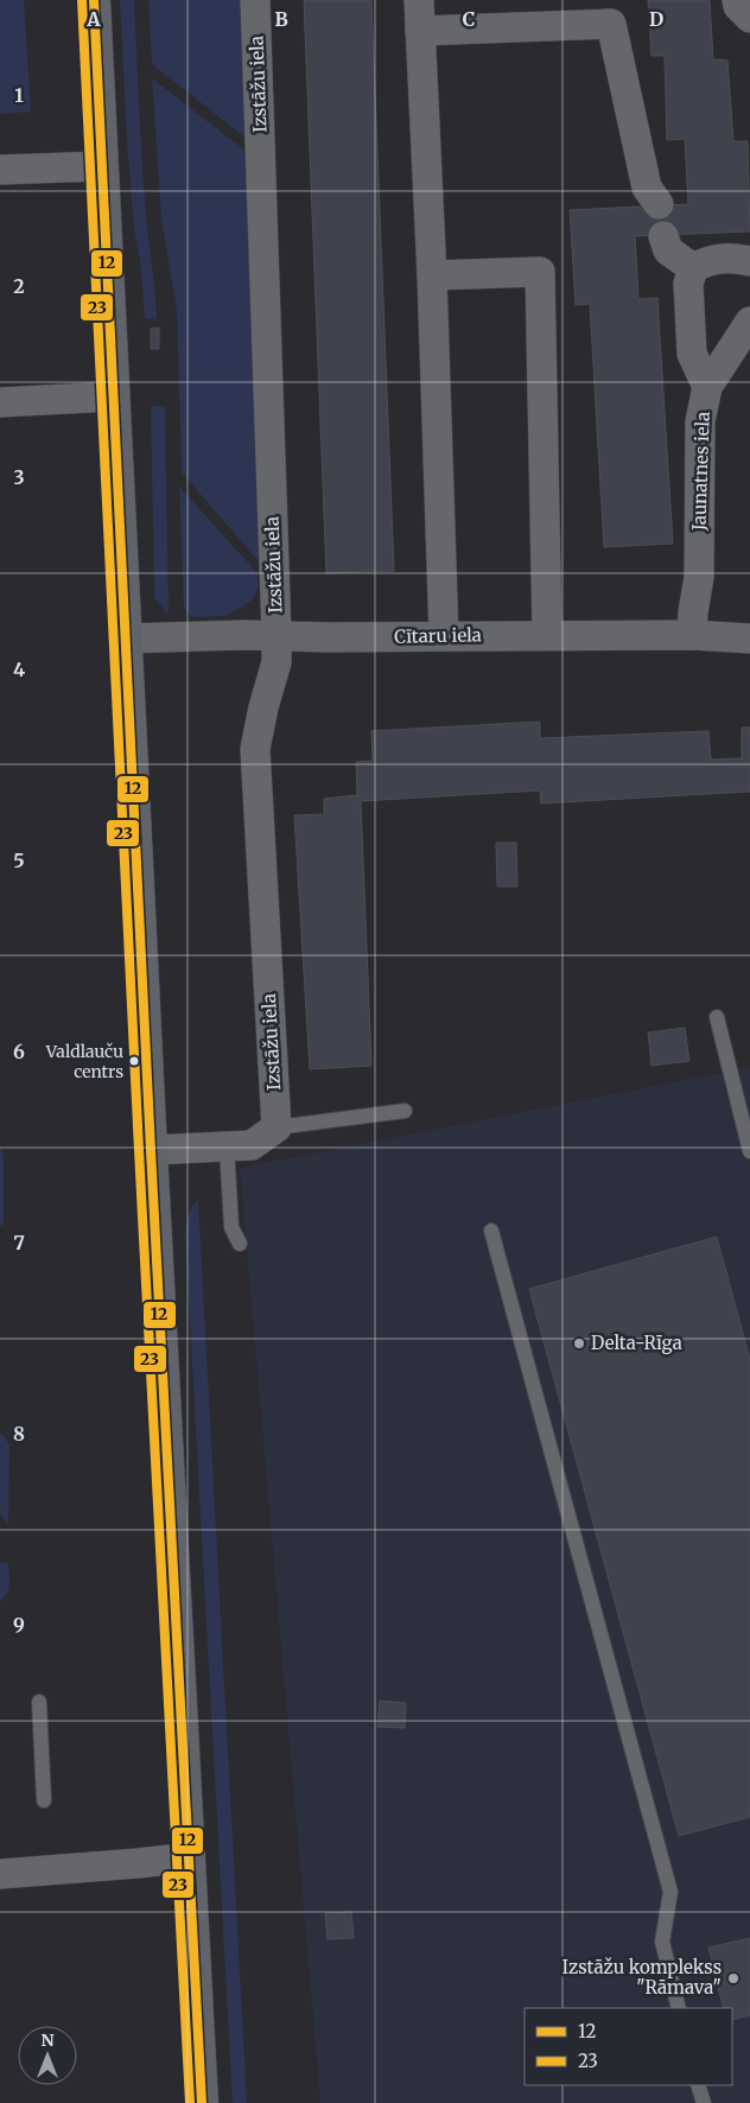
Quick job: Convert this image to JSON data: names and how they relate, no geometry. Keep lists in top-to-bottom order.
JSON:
{
  "streets": {
    "street": ["Izstāžu iela", "Jaunatnes iela", "Cītaru iela"]
  },
  "crossings": [
    ["Izstāžu iela", "Cītaru iela"],
    ["Jaunatnes iela", "Cītaru iela"]
  ],
  "places": ["Valdlauču centrs", "Delta-Rīga", "Izstāžu komplekss \"Rāmava\""],
  "lines": ["transit line 12", "transit line 23"],
  "legend": ["12", "23"],
  "north": "top",
  "grid": {
    "columns": [
      "A",
      "B",
      "C",
      "D"
    ],
    "rows": [
      "1",
      "2",
      "3",
      "4",
      "5",
      "6",
      "7",
      "8",
      "9"
    ]
  }
}
